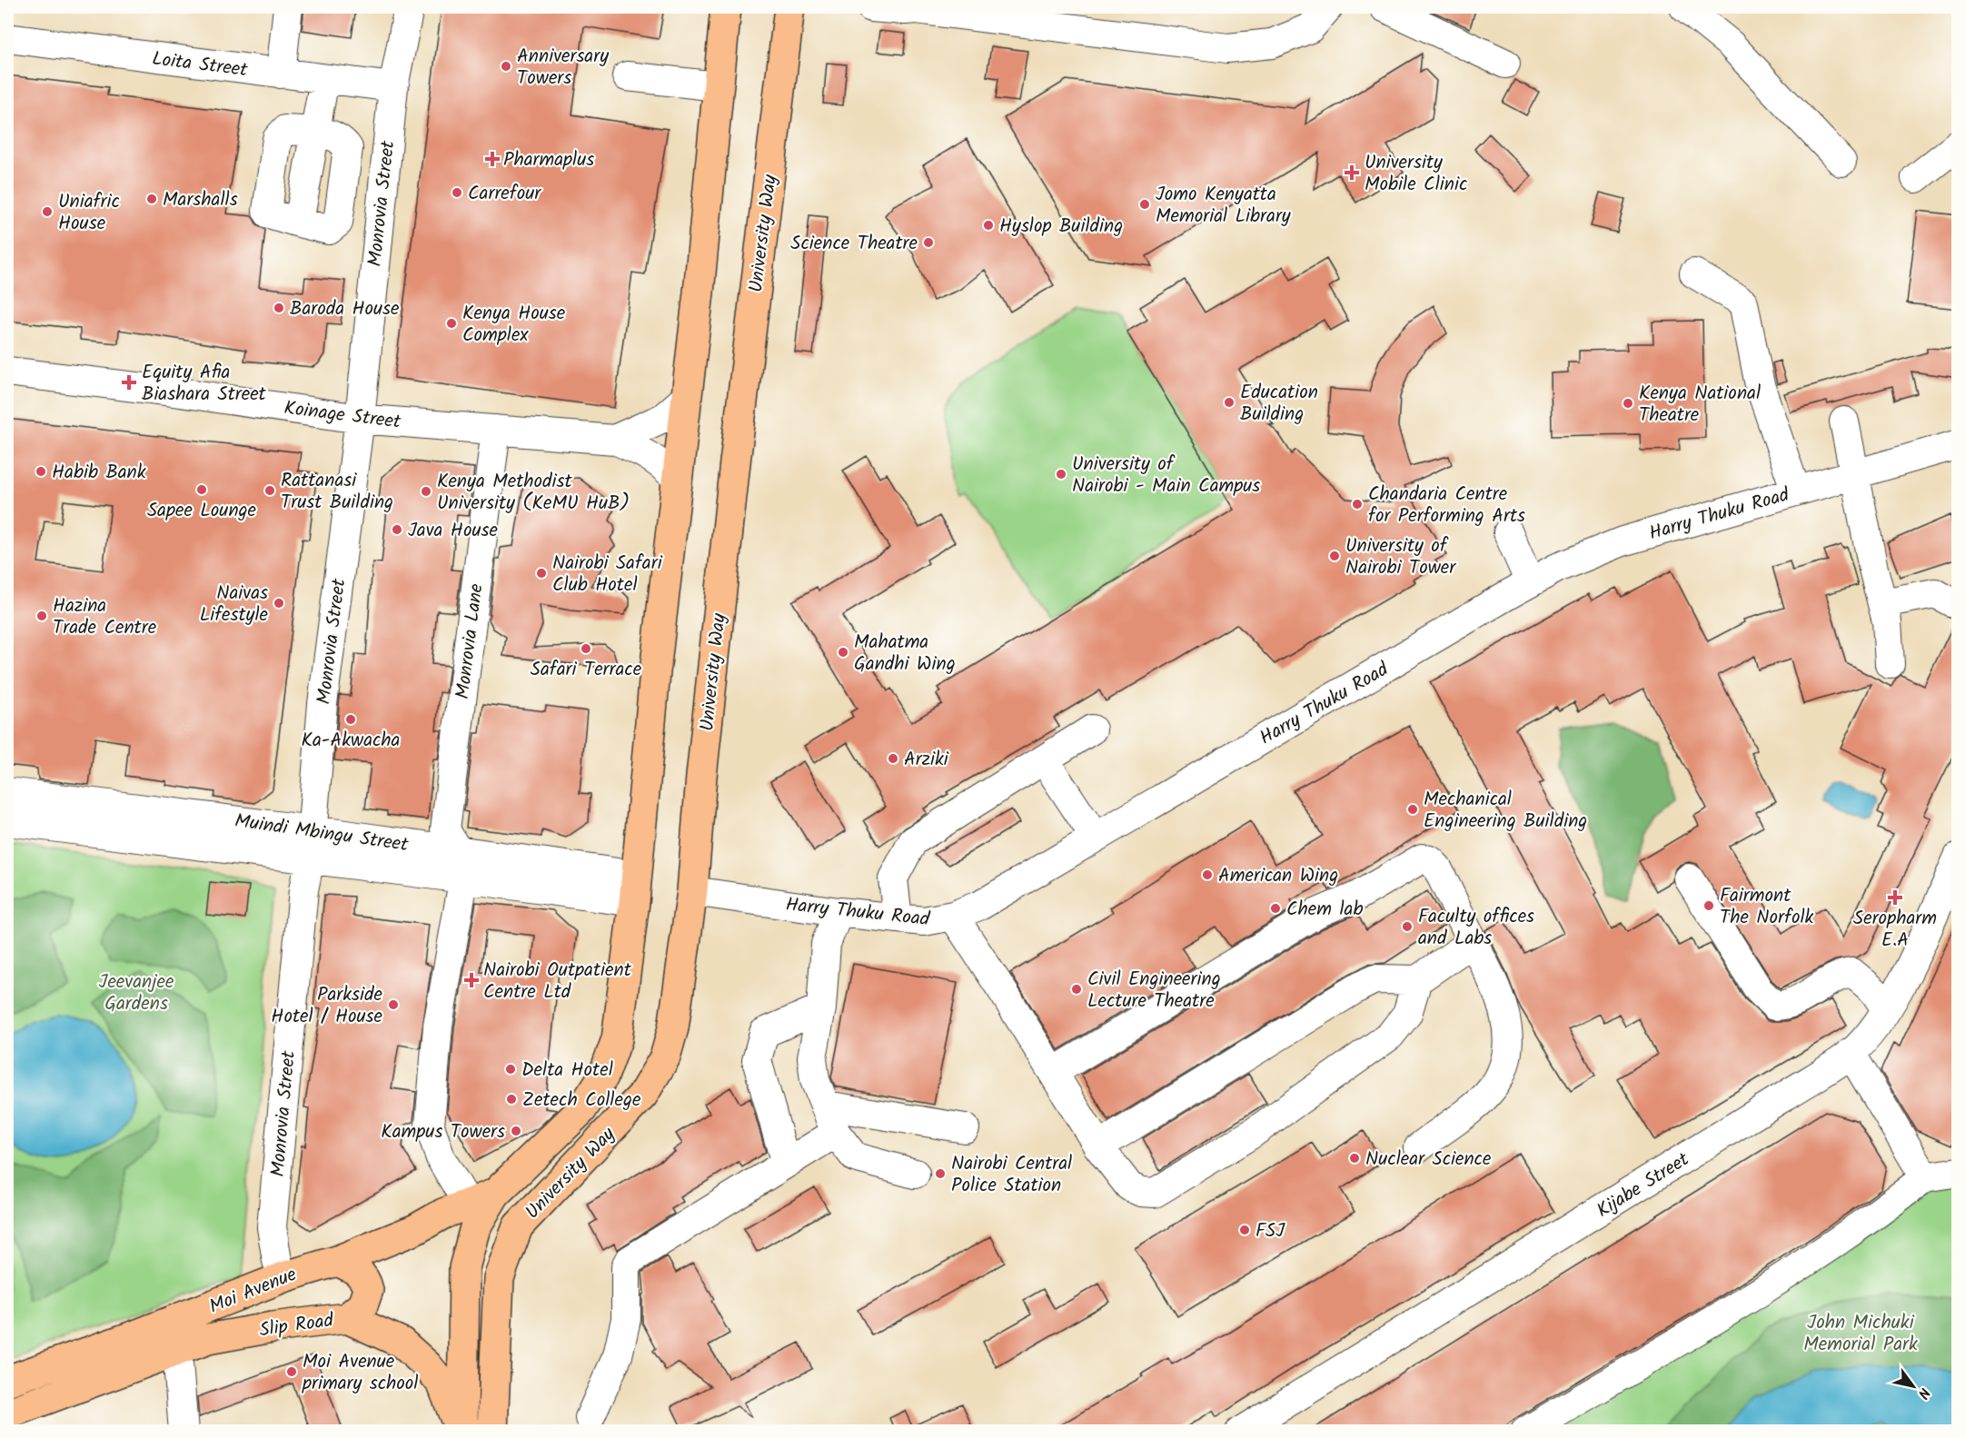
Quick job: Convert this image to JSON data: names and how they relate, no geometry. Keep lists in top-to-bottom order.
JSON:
{
  "streets": {
    "main road": ["University Way", "Moi Avenue", "Slip Road"],
    "street": [
      "Loita Street",
      "Monrovia Street",
      "Koinage Street",
      "Harry Thuku Road",
      "Monrovia Lane",
      "Muindi Mbingu Street",
      "Kijabe Street"
    ]
  },
  "crossings": [
    ["Loita Street", "Monrovia Street"],
    ["Monrovia Street", "Koinage Street"],
    ["Monrovia Street", "Muindi Mbingu Street"],
    ["Monrovia Street", "Moi Avenue"],
    ["University Way", "Koinage Street"],
    ["University Way", "Harry Thuku Road"],
    ["University Way", "Muindi Mbingu Street"],
    ["University Way", "Moi Avenue"],
    ["University Way", "Slip Road"],
    ["Koinage Street", "Monrovia Lane"],
    ["Monrovia Lane", "Muindi Mbingu Street"],
    ["Moi Avenue", "Slip Road"]
  ],
  "parks": ["Jeevanjee Gardens", "John Michuki Memorial Park"],
  "places": {
    "other": [
      "Anniversary Towers",
      "Carrefour",
      "Marshalls",
      "Jomo Kenyatta Memorial Library",
      "Uniafric House",
      "Hyslop Building",
      "Science Theatre",
      "Baroda House",
      "Kenya House Complex",
      "Education Building",
      "Kenya National Theatre",
      "Habib Bank",
      "University of Nairobi - Main Campus",
      "Sapee Lounge",
      "Rattanasi Trust Building",
      "Kenya Methodist University (KeMU HuB)",
      "Chandaria Centre for Performing Arts",
      "Java House",
      "University of Nairobi Tower",
      "Nairobi Safari Club Hotel",
      "Naivas Lifestyle",
      "Hazina Trade Centre",
      "Safari Terrace",
      "Mahatma Gandhi Wing",
      "Ka-Akwacha",
      "Arziki",
      "Mechanical Engineering Building",
      "American Wing",
      "Fairmont The Norfolk",
      "Chem lab",
      "Faculty offices and Labs",
      "Civil Engineering Lecture Theatre",
      "Parkside Hotel / House",
      "Delta Hotel",
      "Zetech College",
      "Kampus Towers",
      "Nuclear Science",
      "Nairobi Central Police Station",
      "FSJ",
      "Moi Avenue primary school"
    ],
    "health": [
      "Pharmaplus",
      "University Mobile Clinic",
      "Equity Afia Biashara Street",
      "Seropharm E.A",
      "Nairobi Outpatient Centre Ltd"
    ]
  },
  "north": "bottom right"
}
